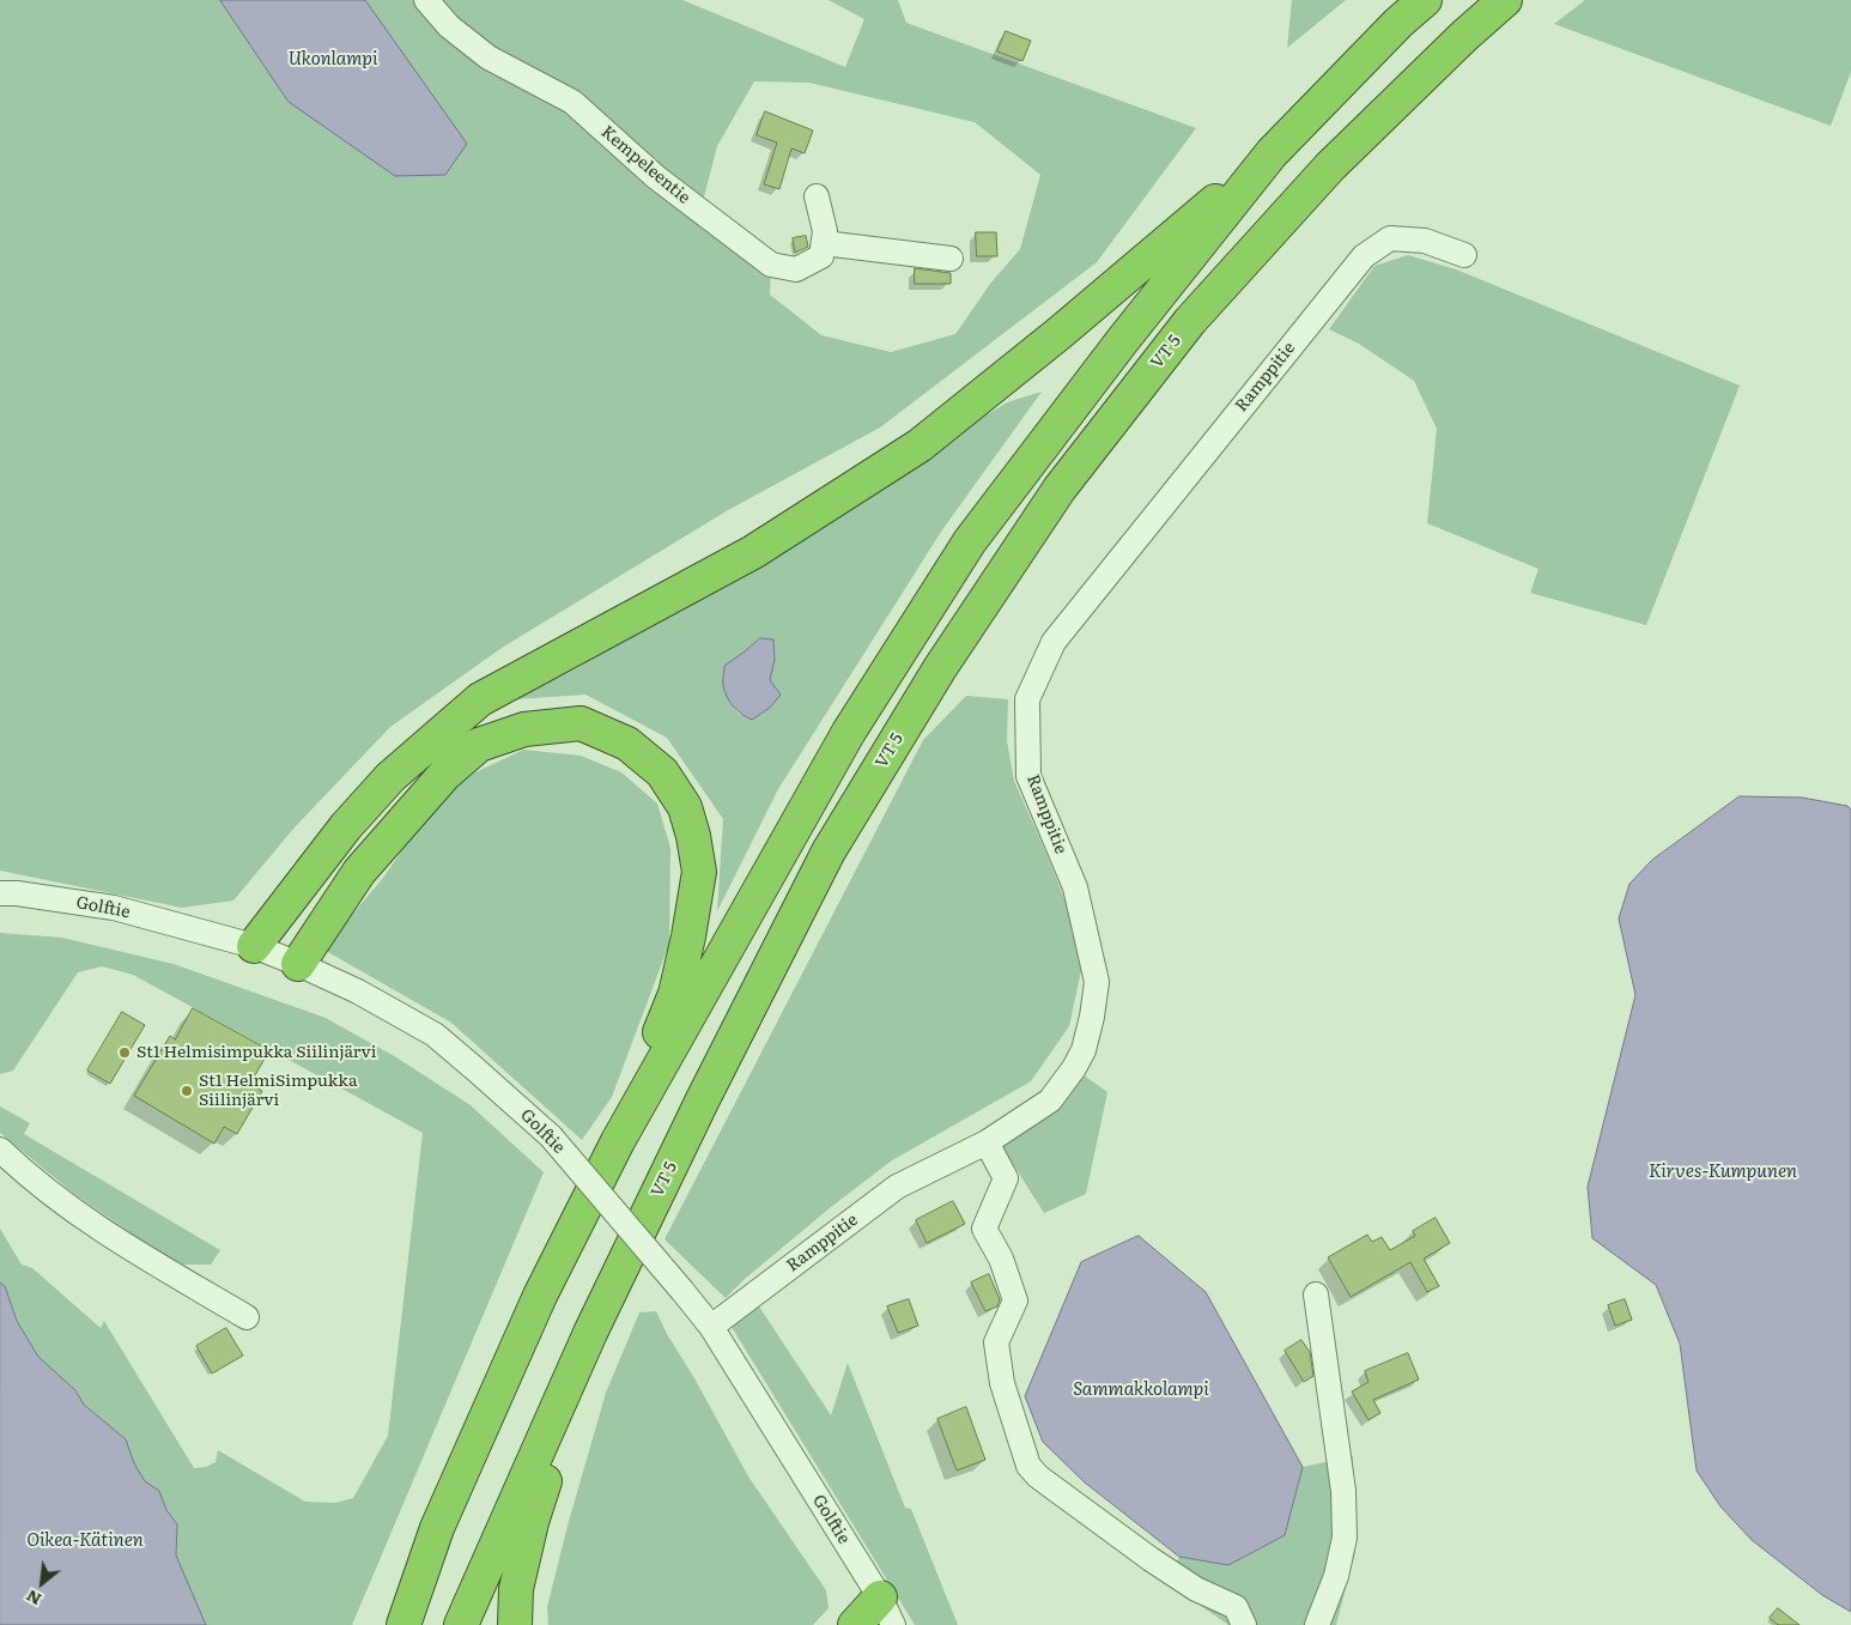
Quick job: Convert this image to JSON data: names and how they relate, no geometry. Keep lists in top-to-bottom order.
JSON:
{
  "streets": {
    "highway": ["VT 5"],
    "street": ["Kempeleentie", "Ramppitie", "Golftie"]
  },
  "crossings": [
    ["Ramppitie", "Golftie"]
  ],
  "water": [
    "Ukonlampi",
    "Kirves-Kumpunen",
    "Sammakkolampi",
    "Oikea-Kätinen"
  ],
  "places": ["St1 Helmisimpukka Siilinjärvi", "St1 HelmiSimpukka Siilinjärvi"],
  "north": "bottom left"
}
